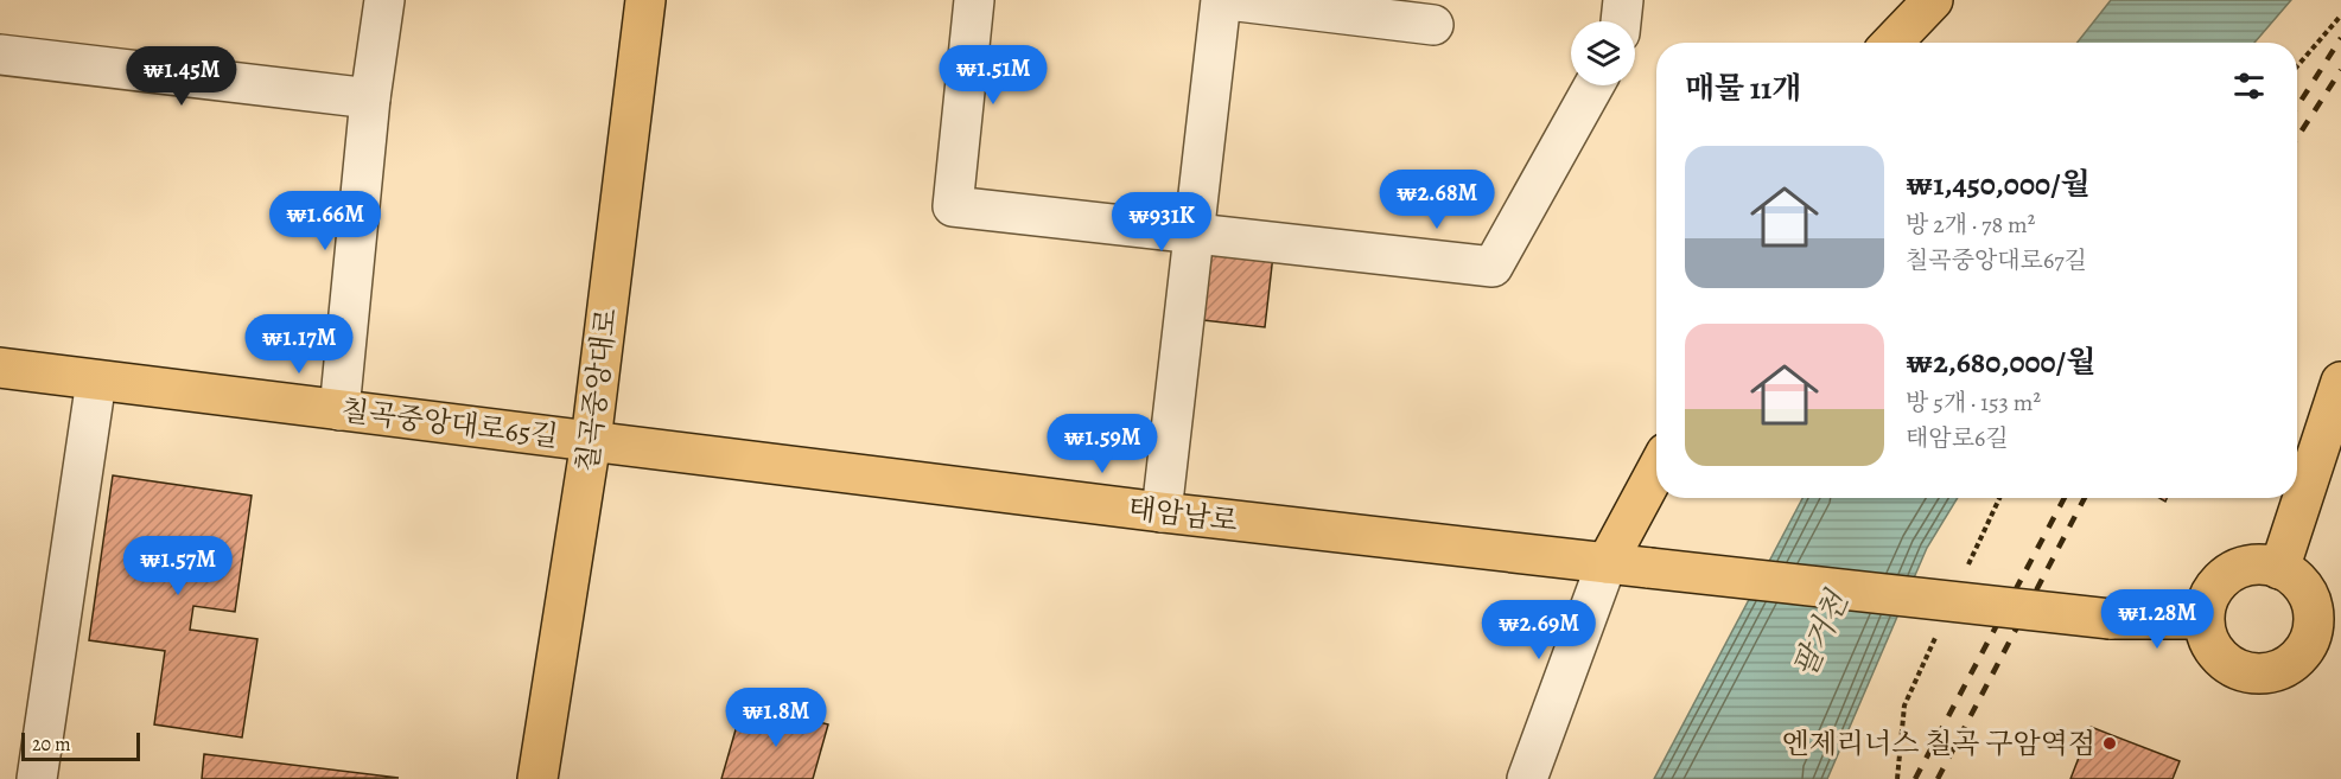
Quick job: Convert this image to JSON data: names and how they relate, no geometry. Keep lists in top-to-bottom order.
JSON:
{
  "streets": {
    "main road": ["칠곡중앙대로", "칠곡중앙대로65길", "태암남로"]
  },
  "crossings": [
    ["칠곡중앙대로", "칠곡중앙대로65길"],
    ["칠곡중앙대로", "태암남로"],
    ["칠곡중앙대로65길", "태암남로"]
  ],
  "water": ["팔거천"],
  "places": ["엔제리너스 칠곡 구암역점"],
  "scale_bar": "20 m",
  "page": {
    "heading": "매물 11개",
    "price": [
      "₩1.51M",
      "₩1.45M",
      "₩2.68M",
      "₩1.66M",
      "₩931K",
      "₩1.17M",
      "₩1.59M",
      "₩1.57M",
      "₩1.28M",
      "₩2.69M",
      "₩1.8M"
    ],
    "list": [
      {
        "name": "₩1,450,000/월",
        "note": "방 2개 · 78 m² · 칠곡중앙대로67길"
      },
      {
        "name": "₩2,680,000/월",
        "note": "방 5개 · 153 m² · 태암로6길"
      }
    ],
    "scale": "20 m"
  }
}
